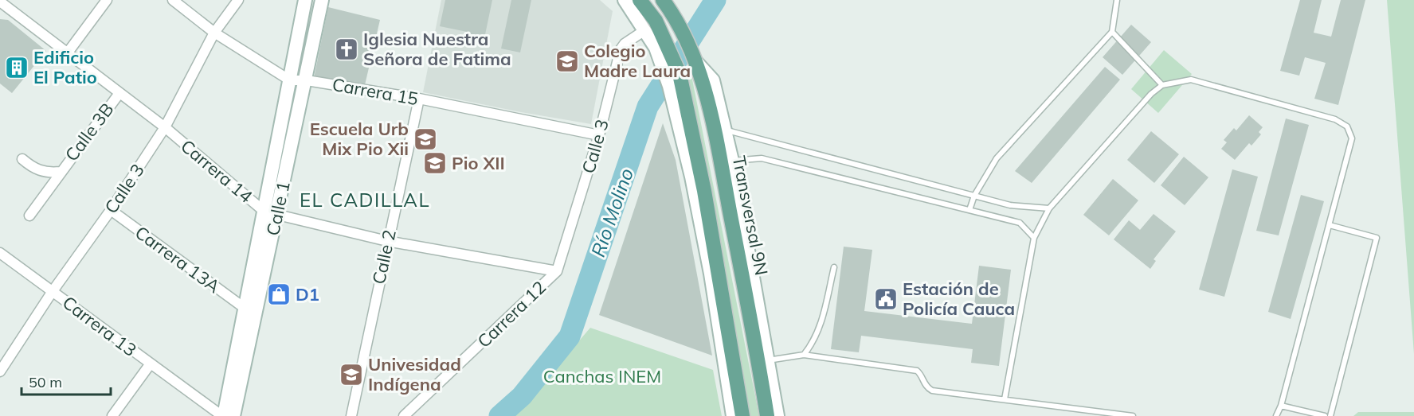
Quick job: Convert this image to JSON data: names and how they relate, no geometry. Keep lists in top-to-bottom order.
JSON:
{
  "streets": {
    "main road": ["Calle 1", "Transversal 9N"],
    "street": [
      "Carrera 15",
      "Calle 3B",
      "Calle 3",
      "Carrera 14",
      "Calle 2",
      "Carrera 13A",
      "Carrera 12",
      "Carrera 13"
    ]
  },
  "crossings": [
    ["Carrera 15", "Calle 3"],
    ["Carrera 15", "Calle 1"],
    ["Carrera 15", "Calle 2"],
    ["Calle 3B", "Carrera 14"],
    ["Calle 3", "Carrera 14"],
    ["Calle 3", "Carrera 13A"],
    ["Calle 3", "Carrera 12"],
    ["Calle 3", "Carrera 13"],
    ["Carrera 14", "Calle 1"],
    ["Carrera 14", "Calle 2"],
    ["Carrera 14", "Carrera 12"],
    ["Calle 1", "Carrera 13A"],
    ["Calle 1", "Carrera 13"]
  ],
  "districts": ["EL CADILLAL"],
  "water": ["Río Molino"],
  "parks": ["Canchas INEM"],
  "places": {
    "church": ["Iglesia Nuestra Señora de Fatima"],
    "school or university": [
      "Colegio Madre Laura",
      "Escuela Urb Mix Pio Xii",
      "Pio XII",
      "Univesidad Indígena"
    ],
    "building": ["Edificio El Patio"],
    "shop": ["D1"],
    "public building": ["Estación de Policía Cauca"]
  },
  "scale_bar": "50 m"
}
